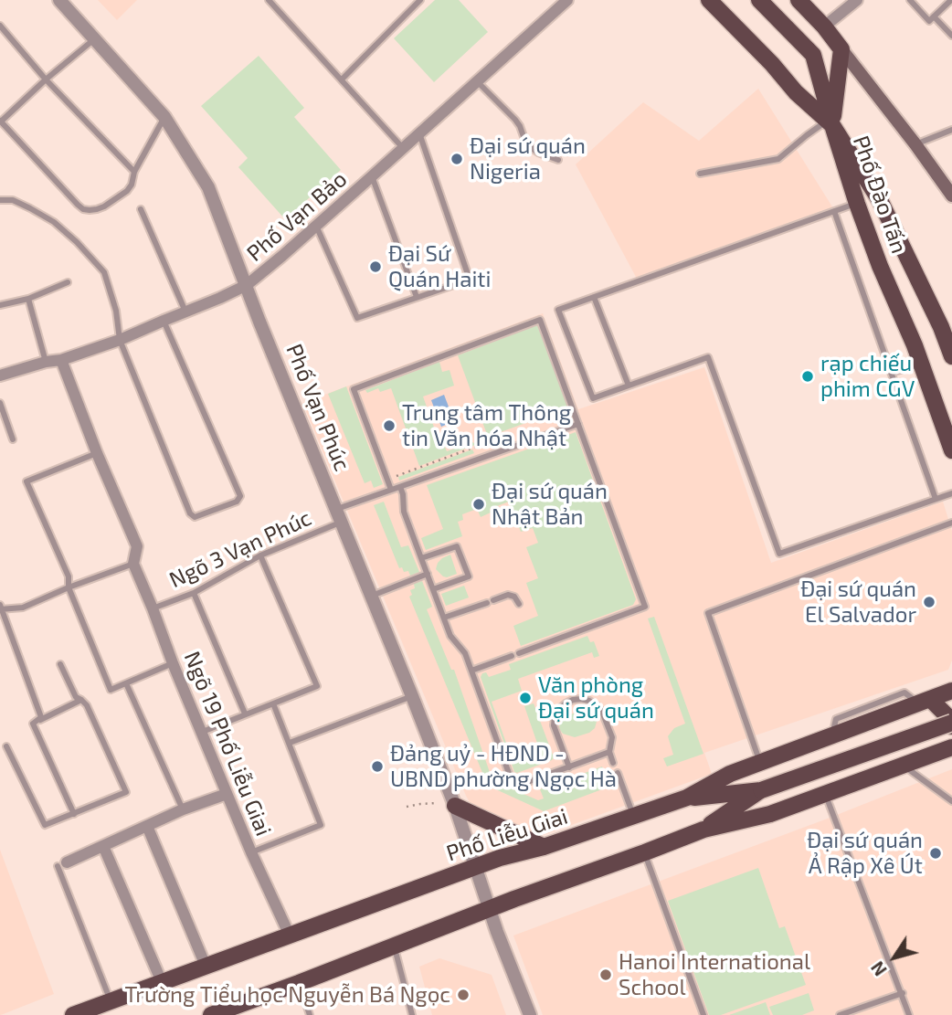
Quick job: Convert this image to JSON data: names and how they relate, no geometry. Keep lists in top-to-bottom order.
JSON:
{
  "streets": {
    "main road": ["Phố Đào Tấn", "Phố Liễu Giai"],
    "street": ["Phố Vạn Bảo", "Phố Vạn Phúc", "Ngõ 19 Phố Liễu Giai"],
    "lane": ["Ngõ 3 Vạn Phúc"]
  },
  "crossings": [
    ["Phố Vạn Bảo", "Phố Vạn Phúc"],
    ["Phố Vạn Bảo", "Ngõ 19 Phố Liễu Giai"],
    ["Phố Vạn Phúc", "Ngõ 3 Vạn Phúc"],
    ["Phố Vạn Phúc", "Phố Liễu Giai"],
    ["Ngõ 3 Vạn Phúc", "Ngõ 19 Phố Liễu Giai"],
    ["Ngõ 19 Phố Liễu Giai", "Phố Liễu Giai"]
  ],
  "places": [
    "Đại sứ quán Nigeria",
    "Đại Sứ Quán Haiti",
    "rạp chiếu phim CGV",
    "Trung tâm Thông tin Văn hóa Nhật",
    "Đại sứ quán Nhật Bản",
    "Đại sứ quán El Salvador",
    "Văn phòng Đại sứ quán",
    "Đảng uỷ - HĐND - UBND phường Ngọc Hà",
    "Đại sứ quán Ả Rập Xê Út",
    "Hanoi International School",
    "Trường Tiểu học Nguyễn Bá Ngọc"
  ],
  "north": "bottom left"
}
